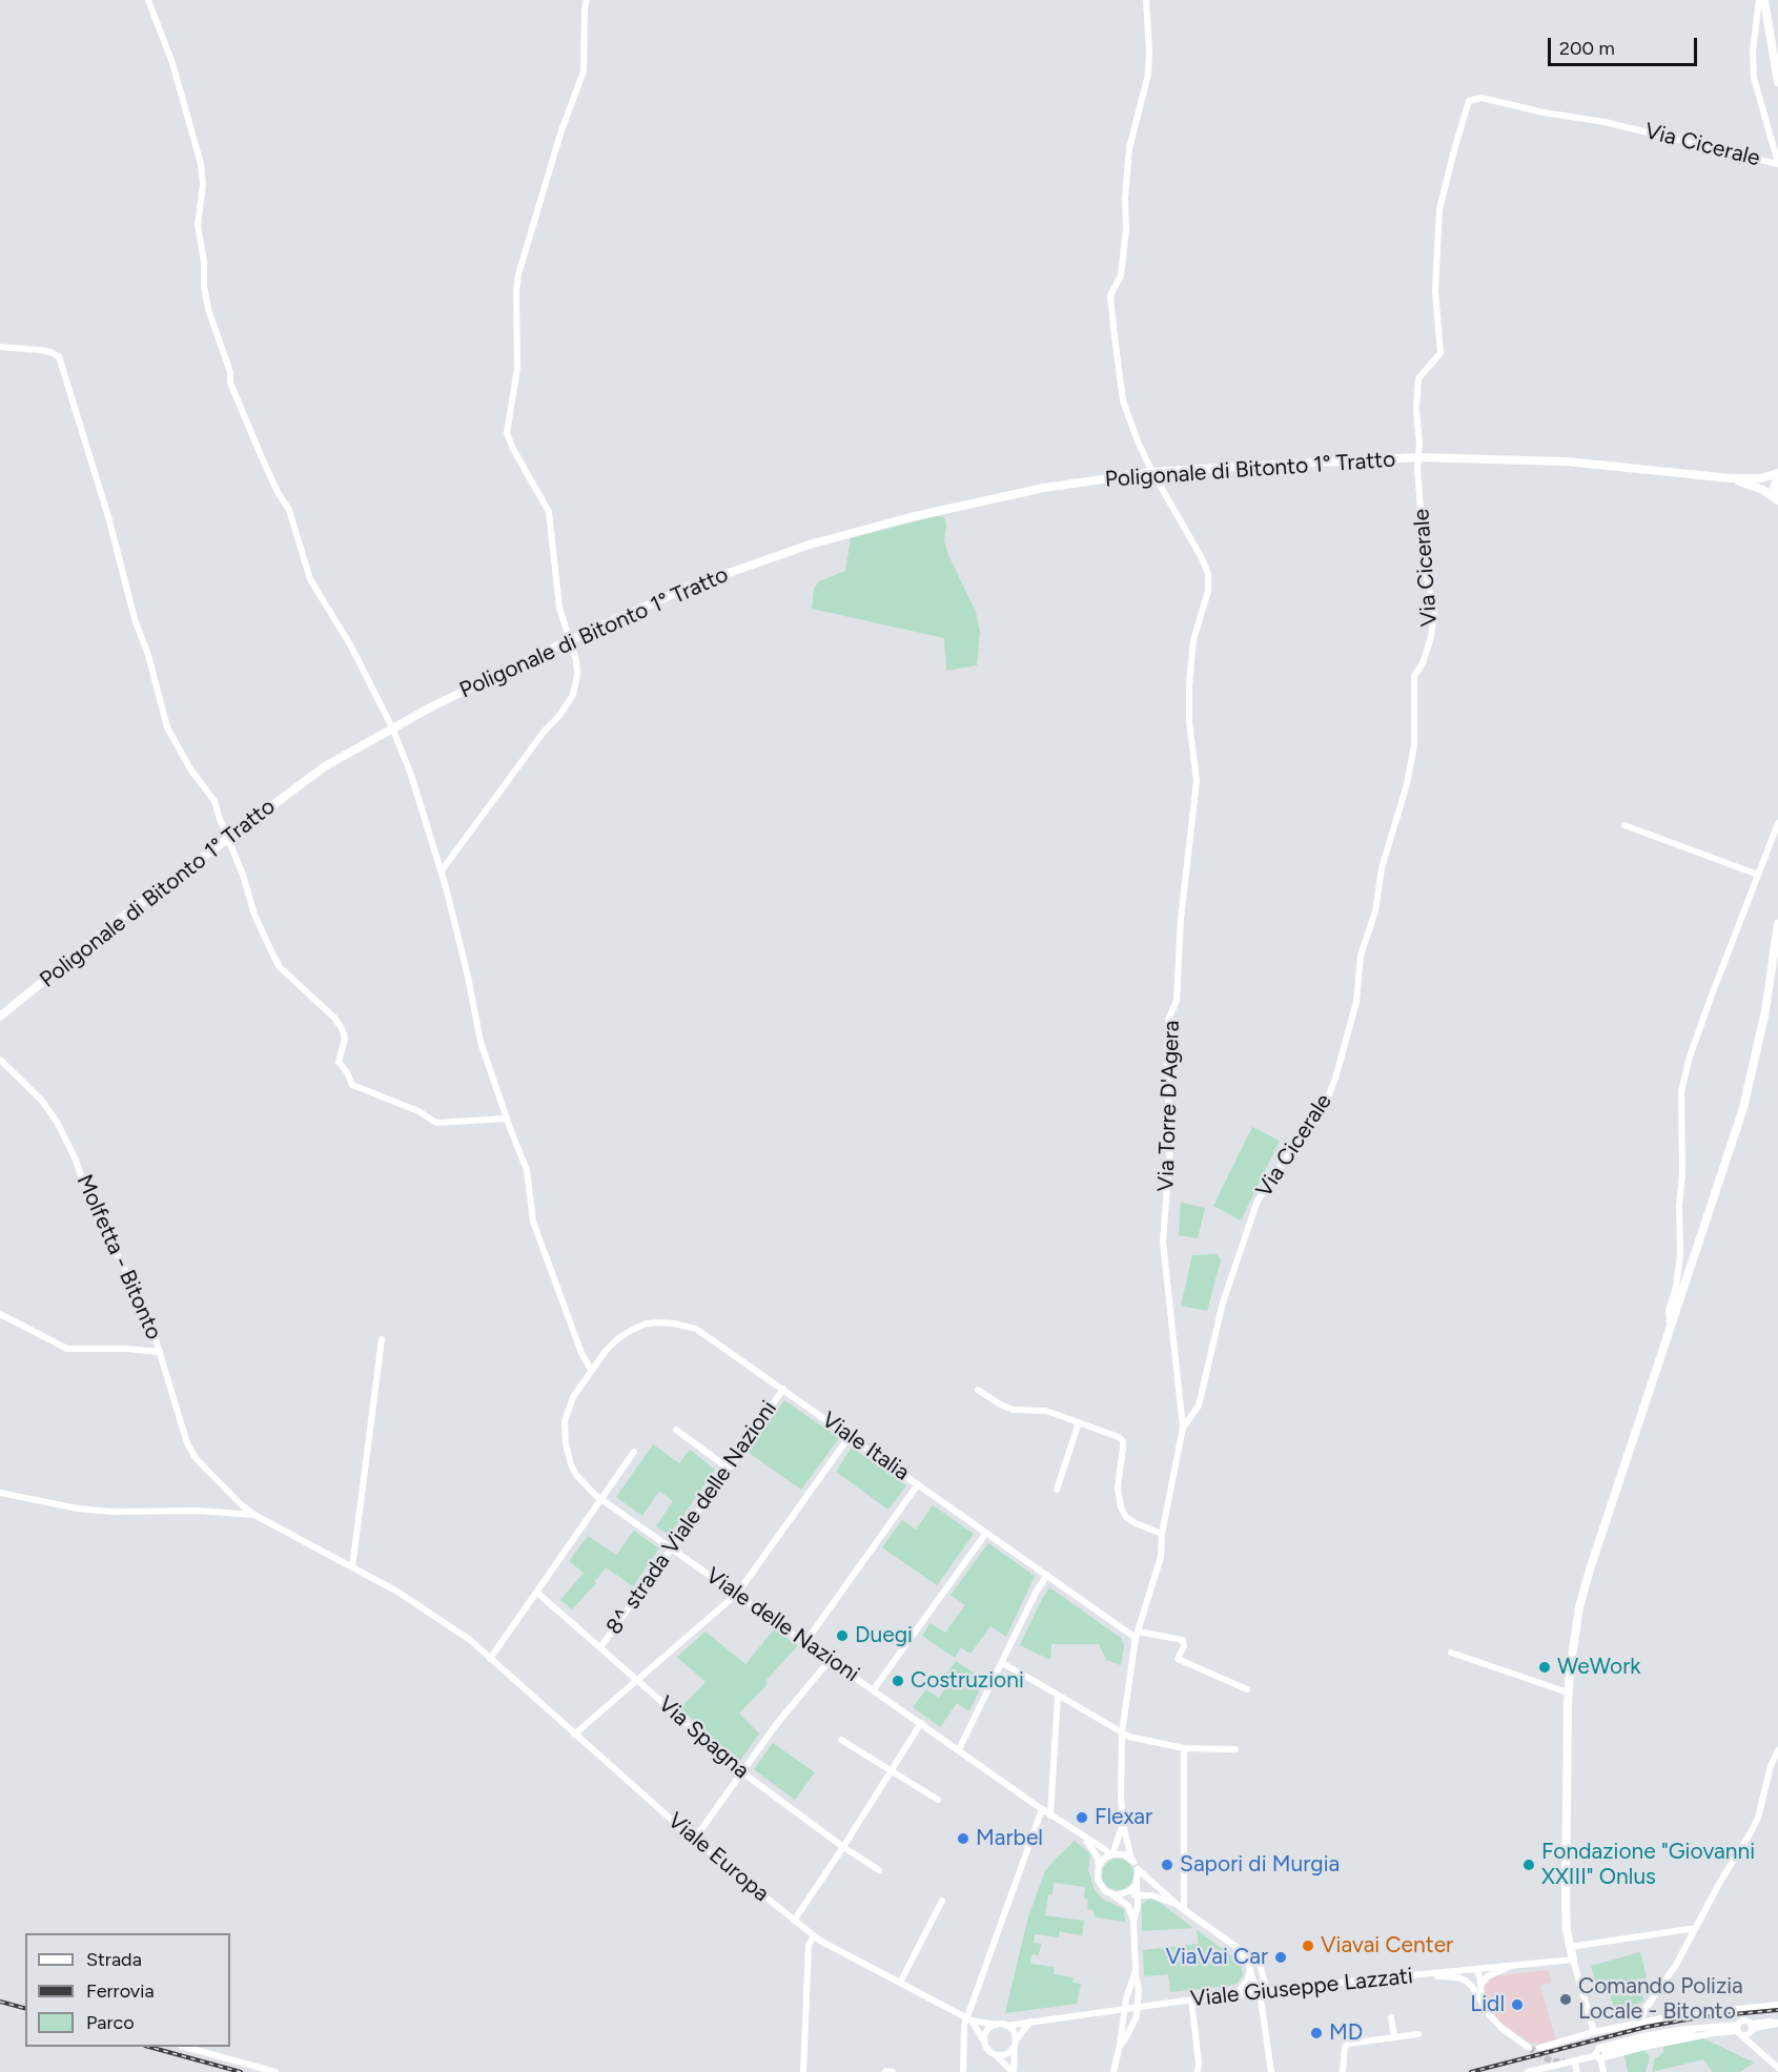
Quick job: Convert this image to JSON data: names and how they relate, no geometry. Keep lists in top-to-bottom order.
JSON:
{
  "streets": {
    "main road": ["Poligonale di Bitonto 1° Tratto"],
    "street": [
      "Via Cicerale",
      "Via Torre D'Agera",
      "Molfetta - Bitonto",
      "Viale Italia",
      "8^ strada Viale delle Nazioni",
      "Viale delle Nazioni",
      "Via Spagna",
      "Viale Europa",
      "Viale Giuseppe Lazzati"
    ]
  },
  "crossings": [
    ["Via Cicerale", "Poligonale di Bitonto 1° Tratto"],
    ["Via Cicerale", "Via Torre D'Agera"],
    ["Poligonale di Bitonto 1° Tratto", "Via Torre D'Agera"],
    ["Via Torre D'Agera", "Viale Italia"],
    ["Molfetta - Bitonto", "Viale Europa"],
    ["Viale Italia", "8^ strada Viale delle Nazioni"],
    ["Viale Italia", "Viale delle Nazioni"],
    ["8^ strada Viale delle Nazioni", "Viale delle Nazioni"],
    ["8^ strada Viale delle Nazioni", "Via Spagna"],
    ["Viale Europa", "Viale Giuseppe Lazzati"]
  ],
  "places": [
    "Duegi",
    "WeWork",
    "Costruzioni",
    "Flexar",
    "Marbel",
    "Sapori di Murgia",
    "Fondazione \"Giovanni XXIII\" Onlus",
    "Viavai Center",
    "ViaVai Car",
    "Comando Polizia Locale - Bitonto",
    "Lidl",
    "MD"
  ],
  "legend": ["Strada", "Ferrovia", "Parco"],
  "scale_bar": "200 m"
}
